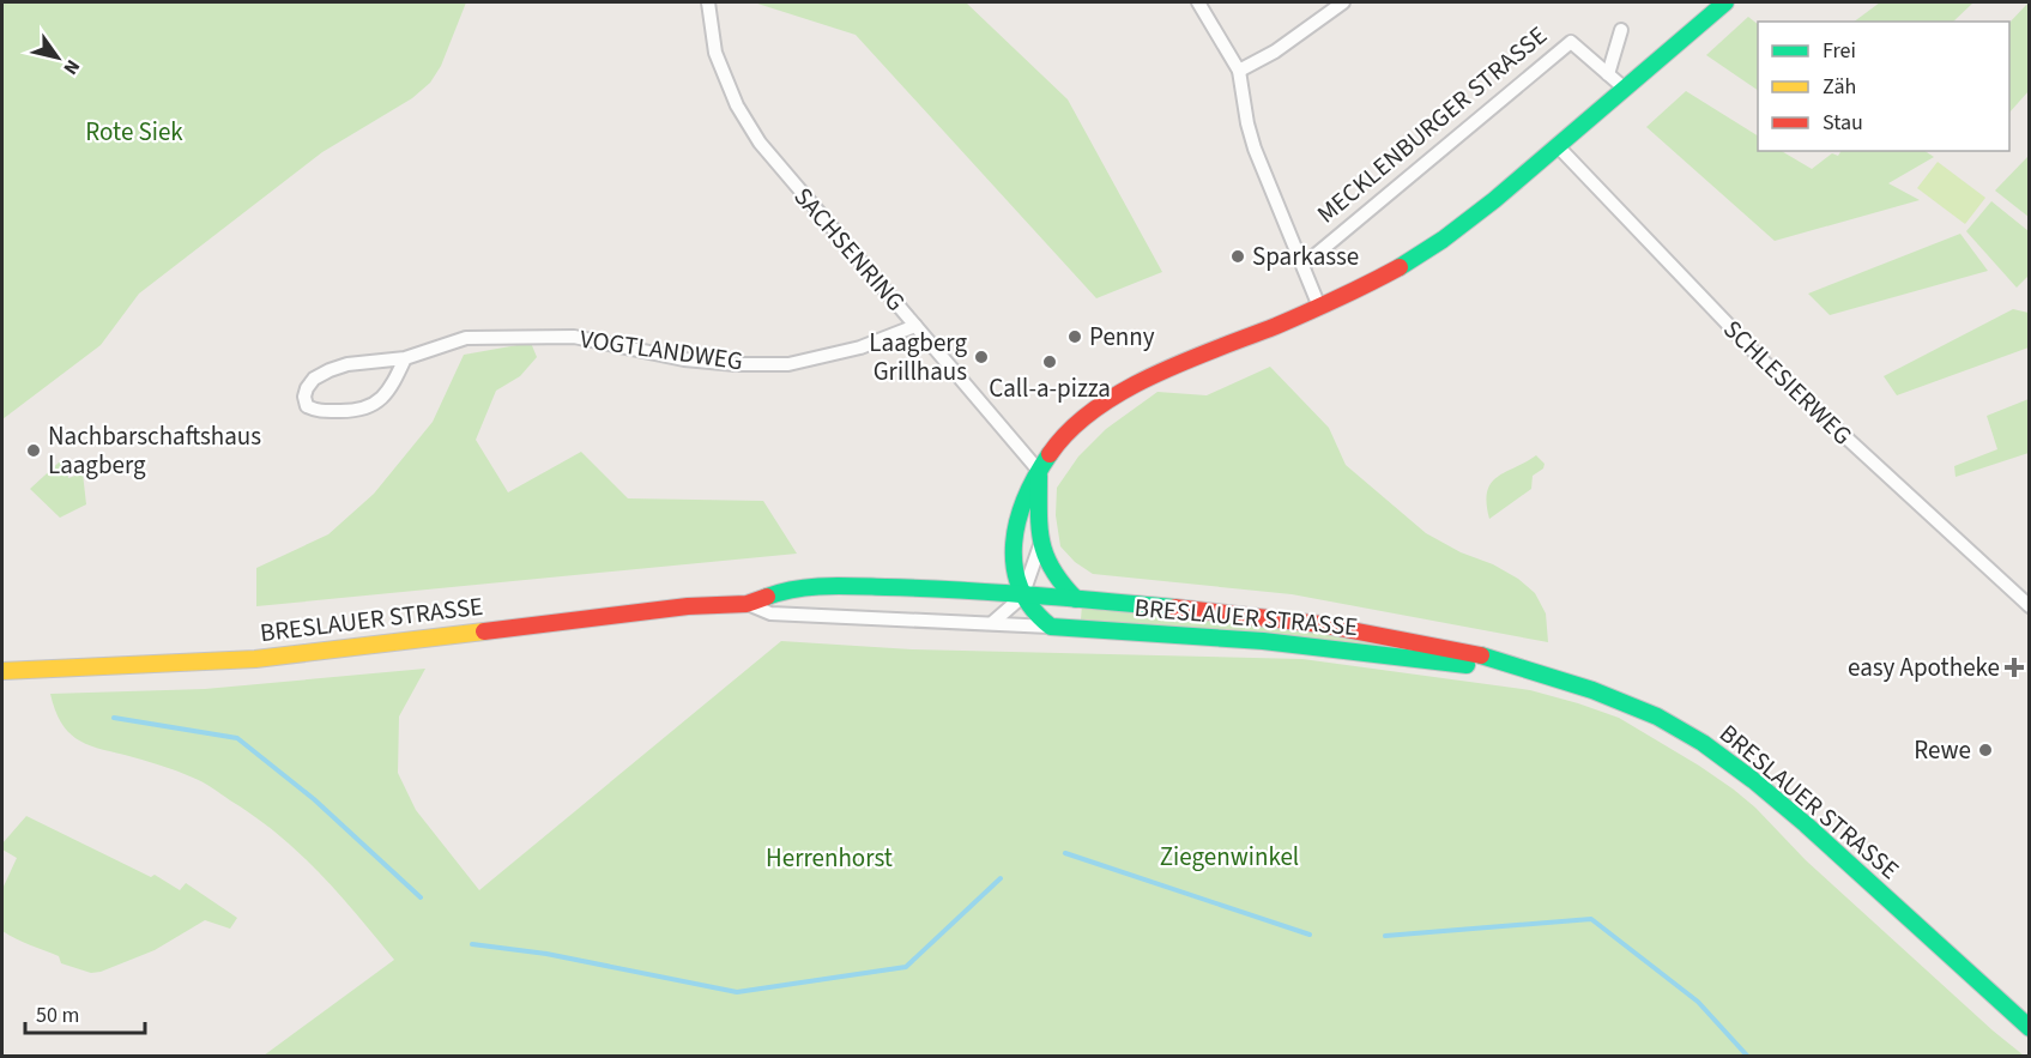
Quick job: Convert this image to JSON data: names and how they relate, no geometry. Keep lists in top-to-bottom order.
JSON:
{
  "streets": {
    "street": [
      "MECKLENBURGER STRASSE",
      "SACHSENRING",
      "VOGTLANDWEG",
      "SCHLESIERWEG",
      "BRESLAUER STRASSE"
    ]
  },
  "crossings": [
    ["SACHSENRING", "VOGTLANDWEG"]
  ],
  "parks": ["Rote Siek", "Ziegenwinkel", "Herrenhorst"],
  "places": {
    "other": [
      "Sparkasse",
      "Penny",
      "Laagberg Grillhaus",
      "Call-a-pizza",
      "Nachbarschaftshaus Laagberg",
      "Rewe"
    ],
    "health": ["easy Apotheke"]
  },
  "legend": ["Frei", "Zäh", "Stau"],
  "scale_bar": "50 m",
  "north": "bottom right"
}
